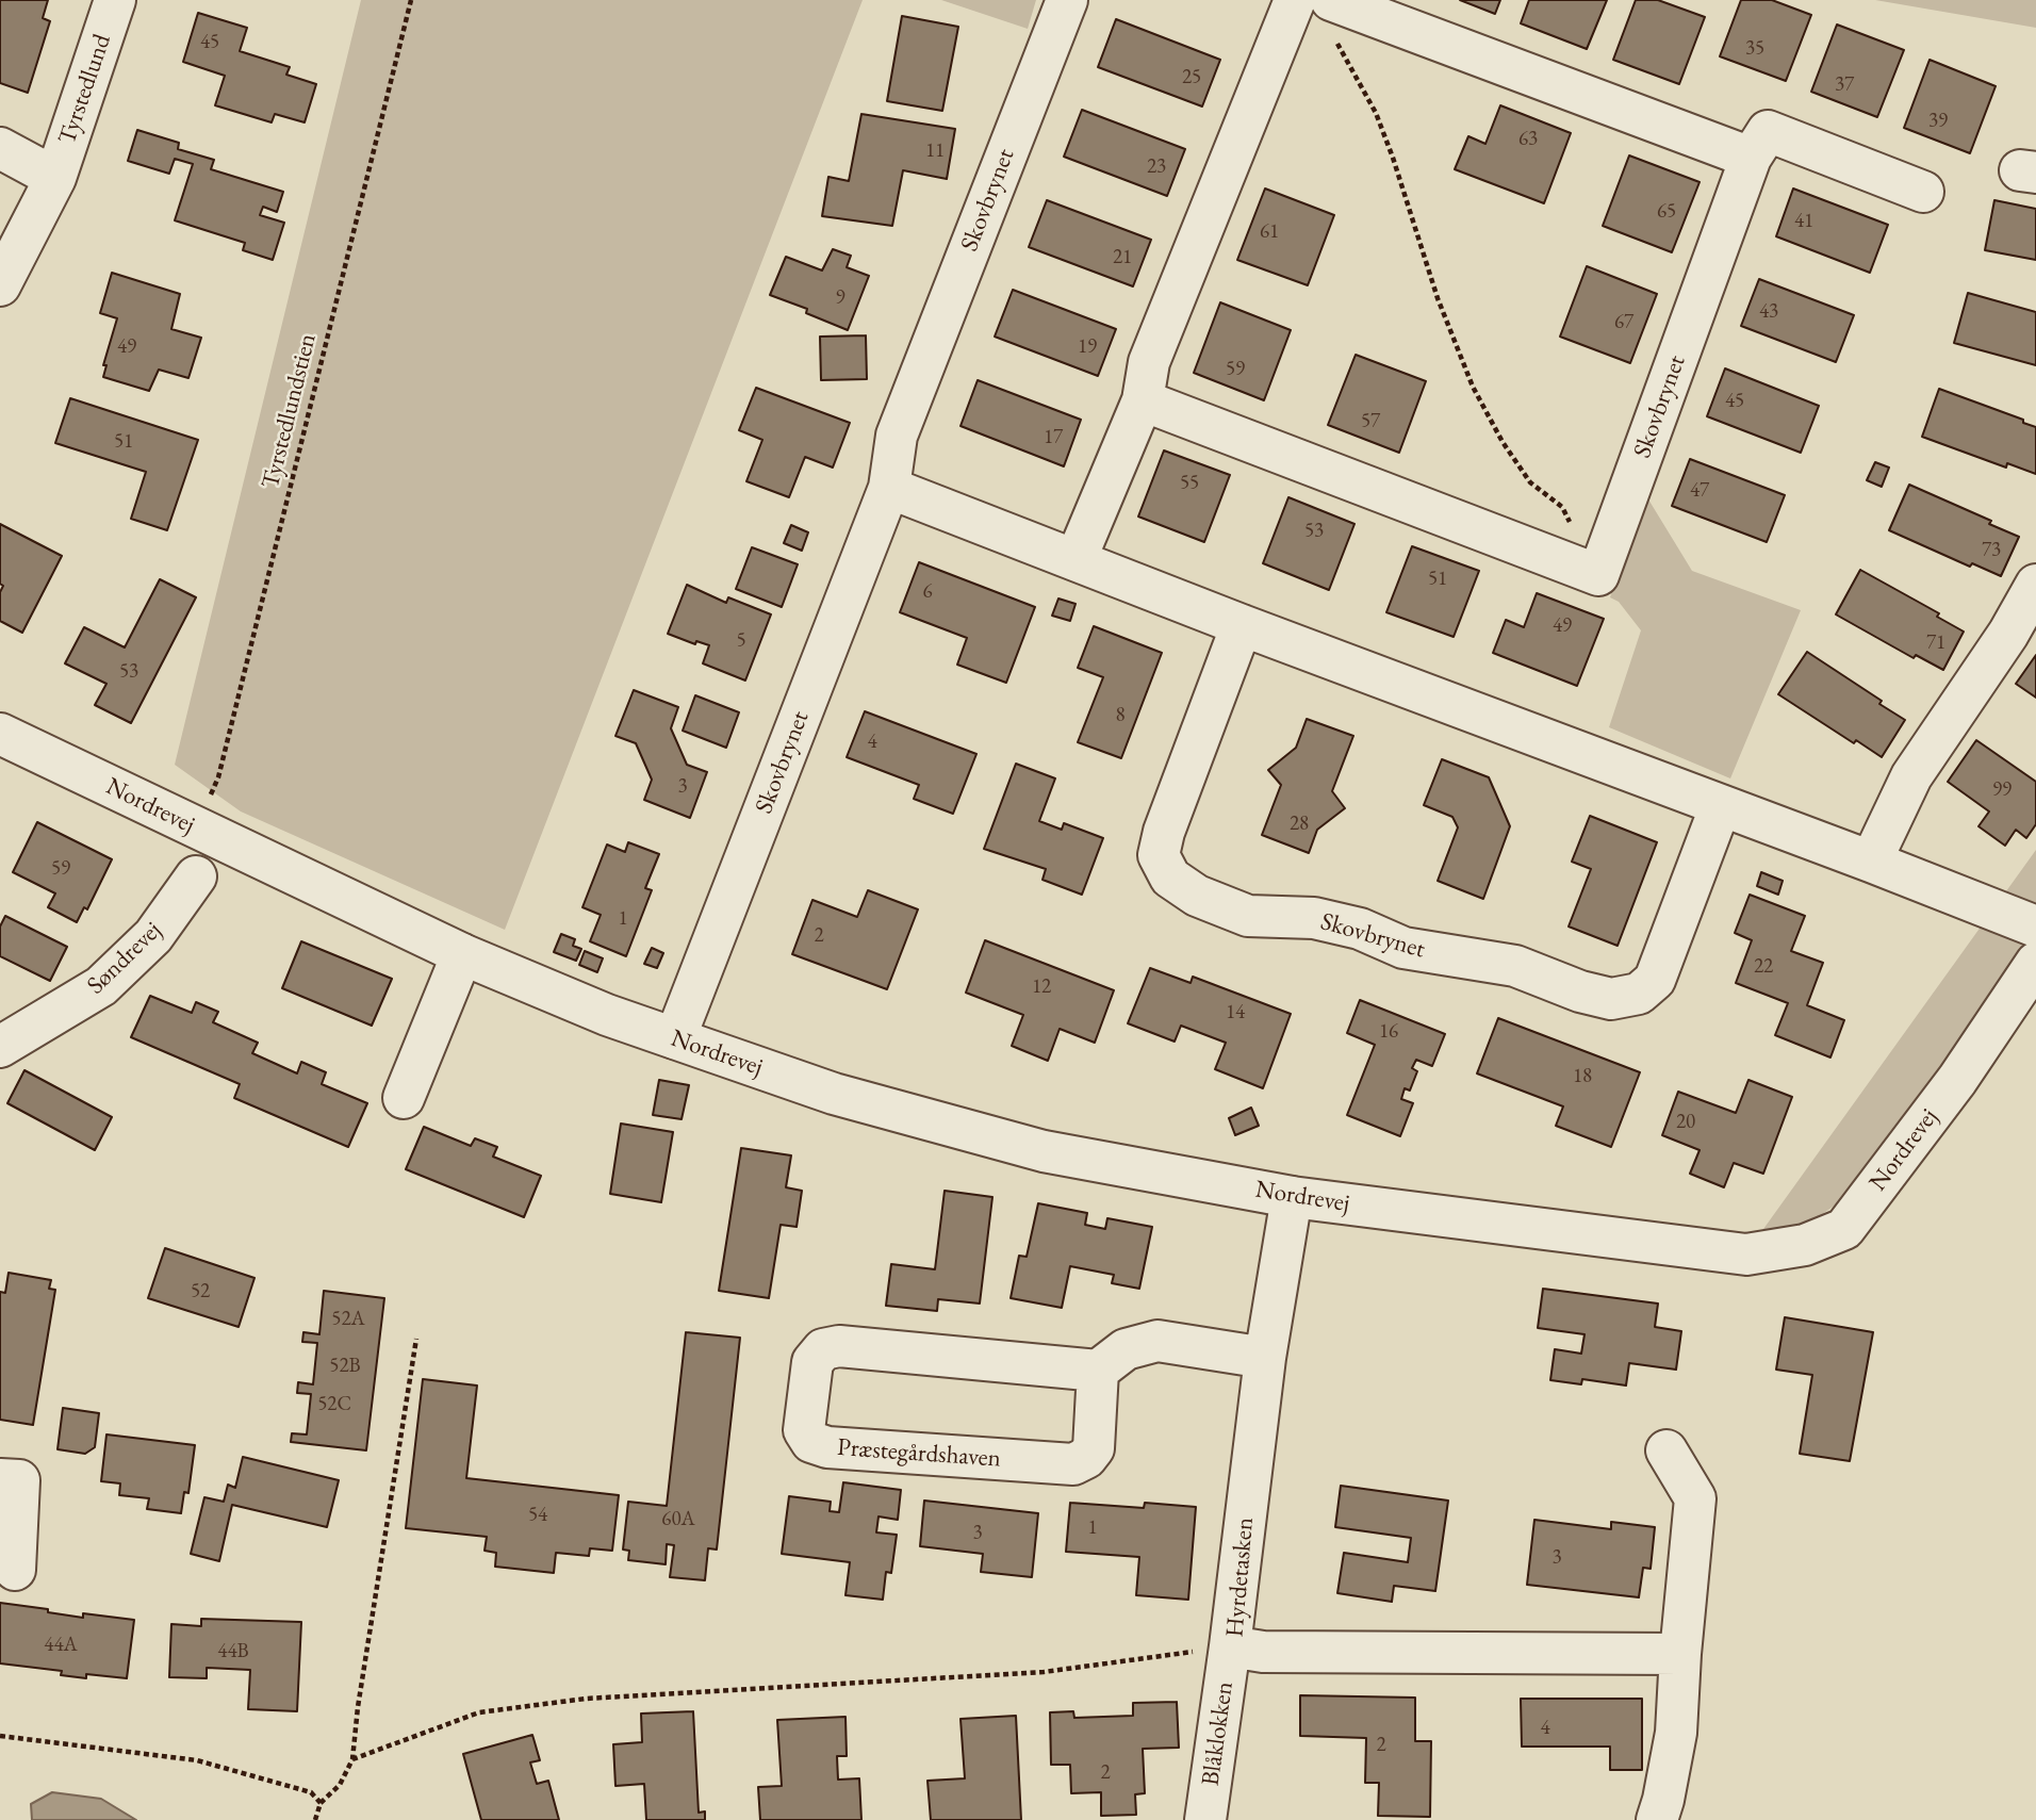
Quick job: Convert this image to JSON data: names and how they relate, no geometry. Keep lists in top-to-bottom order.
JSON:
{
  "streets": {
    "street": [
      "Tyrstedlund",
      "Skovbrynet",
      "Nordrevej",
      "Søndrevej",
      "Præstegårdshaven",
      "Hyrdetasken",
      "Blåklokken"
    ],
    "path": ["Tyrstedlundstien"]
  },
  "crossings": [
    ["Skovbrynet", "Nordrevej"],
    ["Tyrstedlundstien", "Nordrevej"],
    ["Nordrevej", "Hyrdetasken"],
    ["Hyrdetasken", "Blåklokken"]
  ],
  "house_numbers": [
    "45",
    "35",
    "25",
    "37",
    "39",
    "63",
    "11",
    "23",
    "65",
    "41",
    "61",
    "21",
    "9",
    "43",
    "67",
    "49",
    "19",
    "59",
    "45",
    "57",
    "17",
    "51",
    "55",
    "47",
    "53",
    "73",
    "51",
    "6",
    "49",
    "5",
    "71",
    "53",
    "8",
    "4",
    "3",
    "99",
    "28",
    "59",
    "1",
    "2",
    "22",
    "12",
    "14",
    "16",
    "18",
    "20",
    "52",
    "52A",
    "52B",
    "52C",
    "54",
    "60A",
    "1",
    "3",
    "3",
    "44A",
    "44B",
    "4",
    "2",
    "2"
  ]
}
